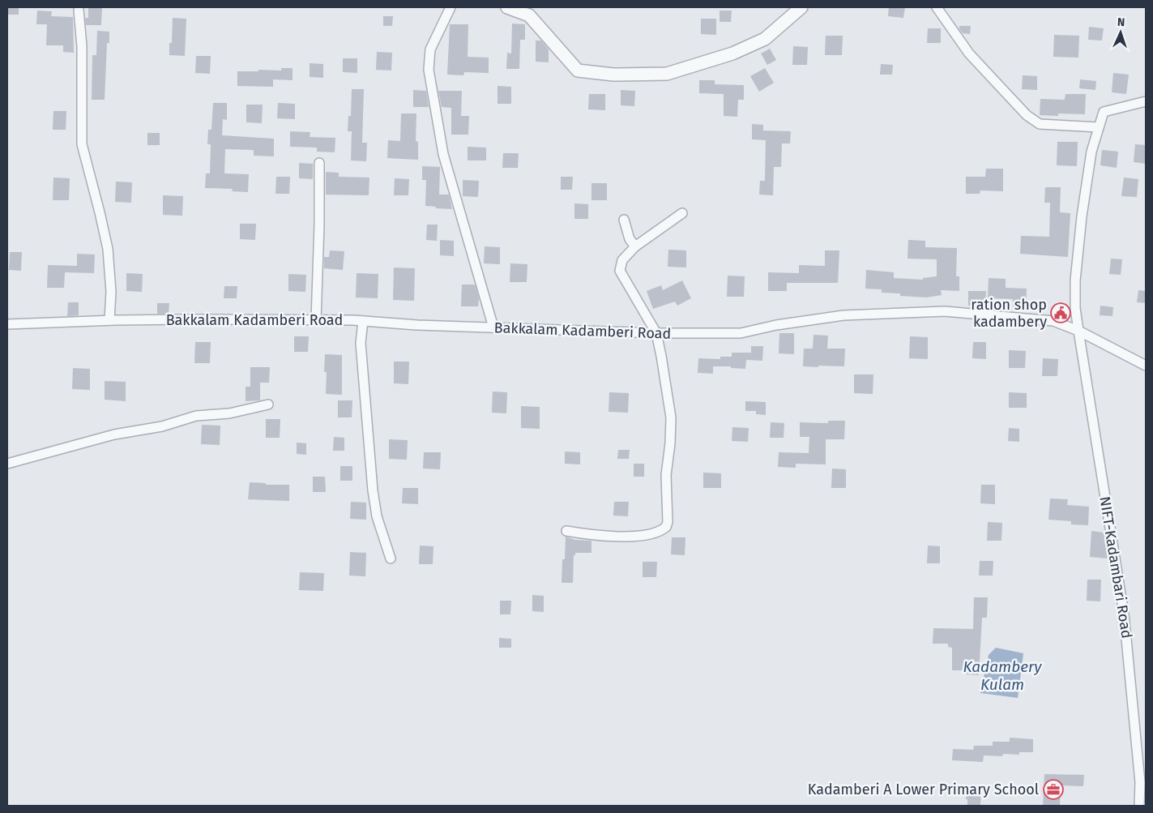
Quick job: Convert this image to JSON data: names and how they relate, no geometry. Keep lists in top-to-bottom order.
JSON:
{
  "streets": {
    "street": ["Bakkalam Kadamberi Road", "NIFT-Kadambari Road"]
  },
  "crossings": [
    ["Bakkalam Kadamberi Road", "NIFT-Kadambari Road"]
  ],
  "water": ["Kadambery Kulam"],
  "places": {
    "public building": ["ration shop kadambery"],
    "office": ["Kadamberi A Lower Primary School"]
  },
  "north": "top"
}
